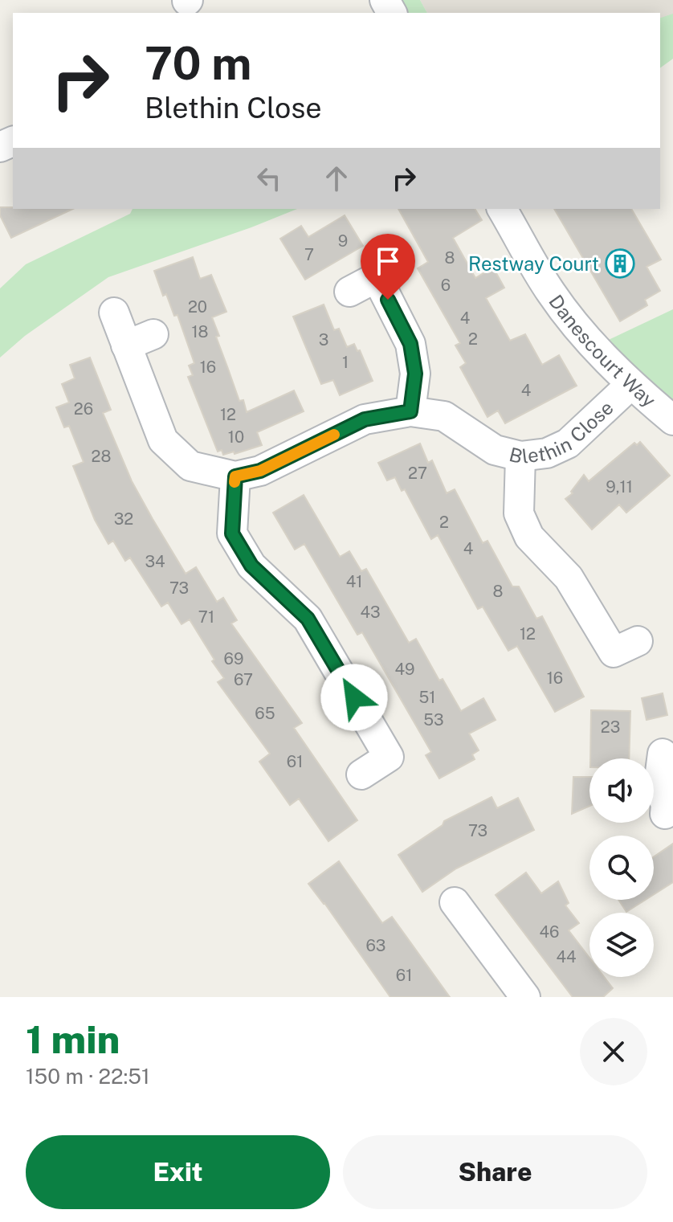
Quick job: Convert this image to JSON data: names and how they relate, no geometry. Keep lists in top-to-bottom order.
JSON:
{
  "streets": {
    "street": ["Danescourt Way", "Blethin Close"]
  },
  "crossings": [
    ["Danescourt Way", "Blethin Close"]
  ],
  "places": {
    "building": ["Restway Court"]
  },
  "house_numbers": [
    "9",
    "7",
    "8",
    "6",
    "20",
    "4",
    "18",
    "2",
    "3",
    "1",
    "16",
    "4",
    "26",
    "12",
    "10",
    "28",
    "27",
    "9,11",
    "32",
    "2",
    "4",
    "34",
    "41",
    "73",
    "8",
    "43",
    "71",
    "12",
    "69",
    "49",
    "16",
    "67",
    "51",
    "65",
    "53",
    "23",
    "61",
    "73",
    "46",
    "63",
    "44",
    "61"
  ],
  "page": {
    "turn": ["70 m", "Blethin Close"],
    "heading": ["1 min", "150 m · 22:51"],
    "buttons": ["Exit", "Share"]
  }
}
